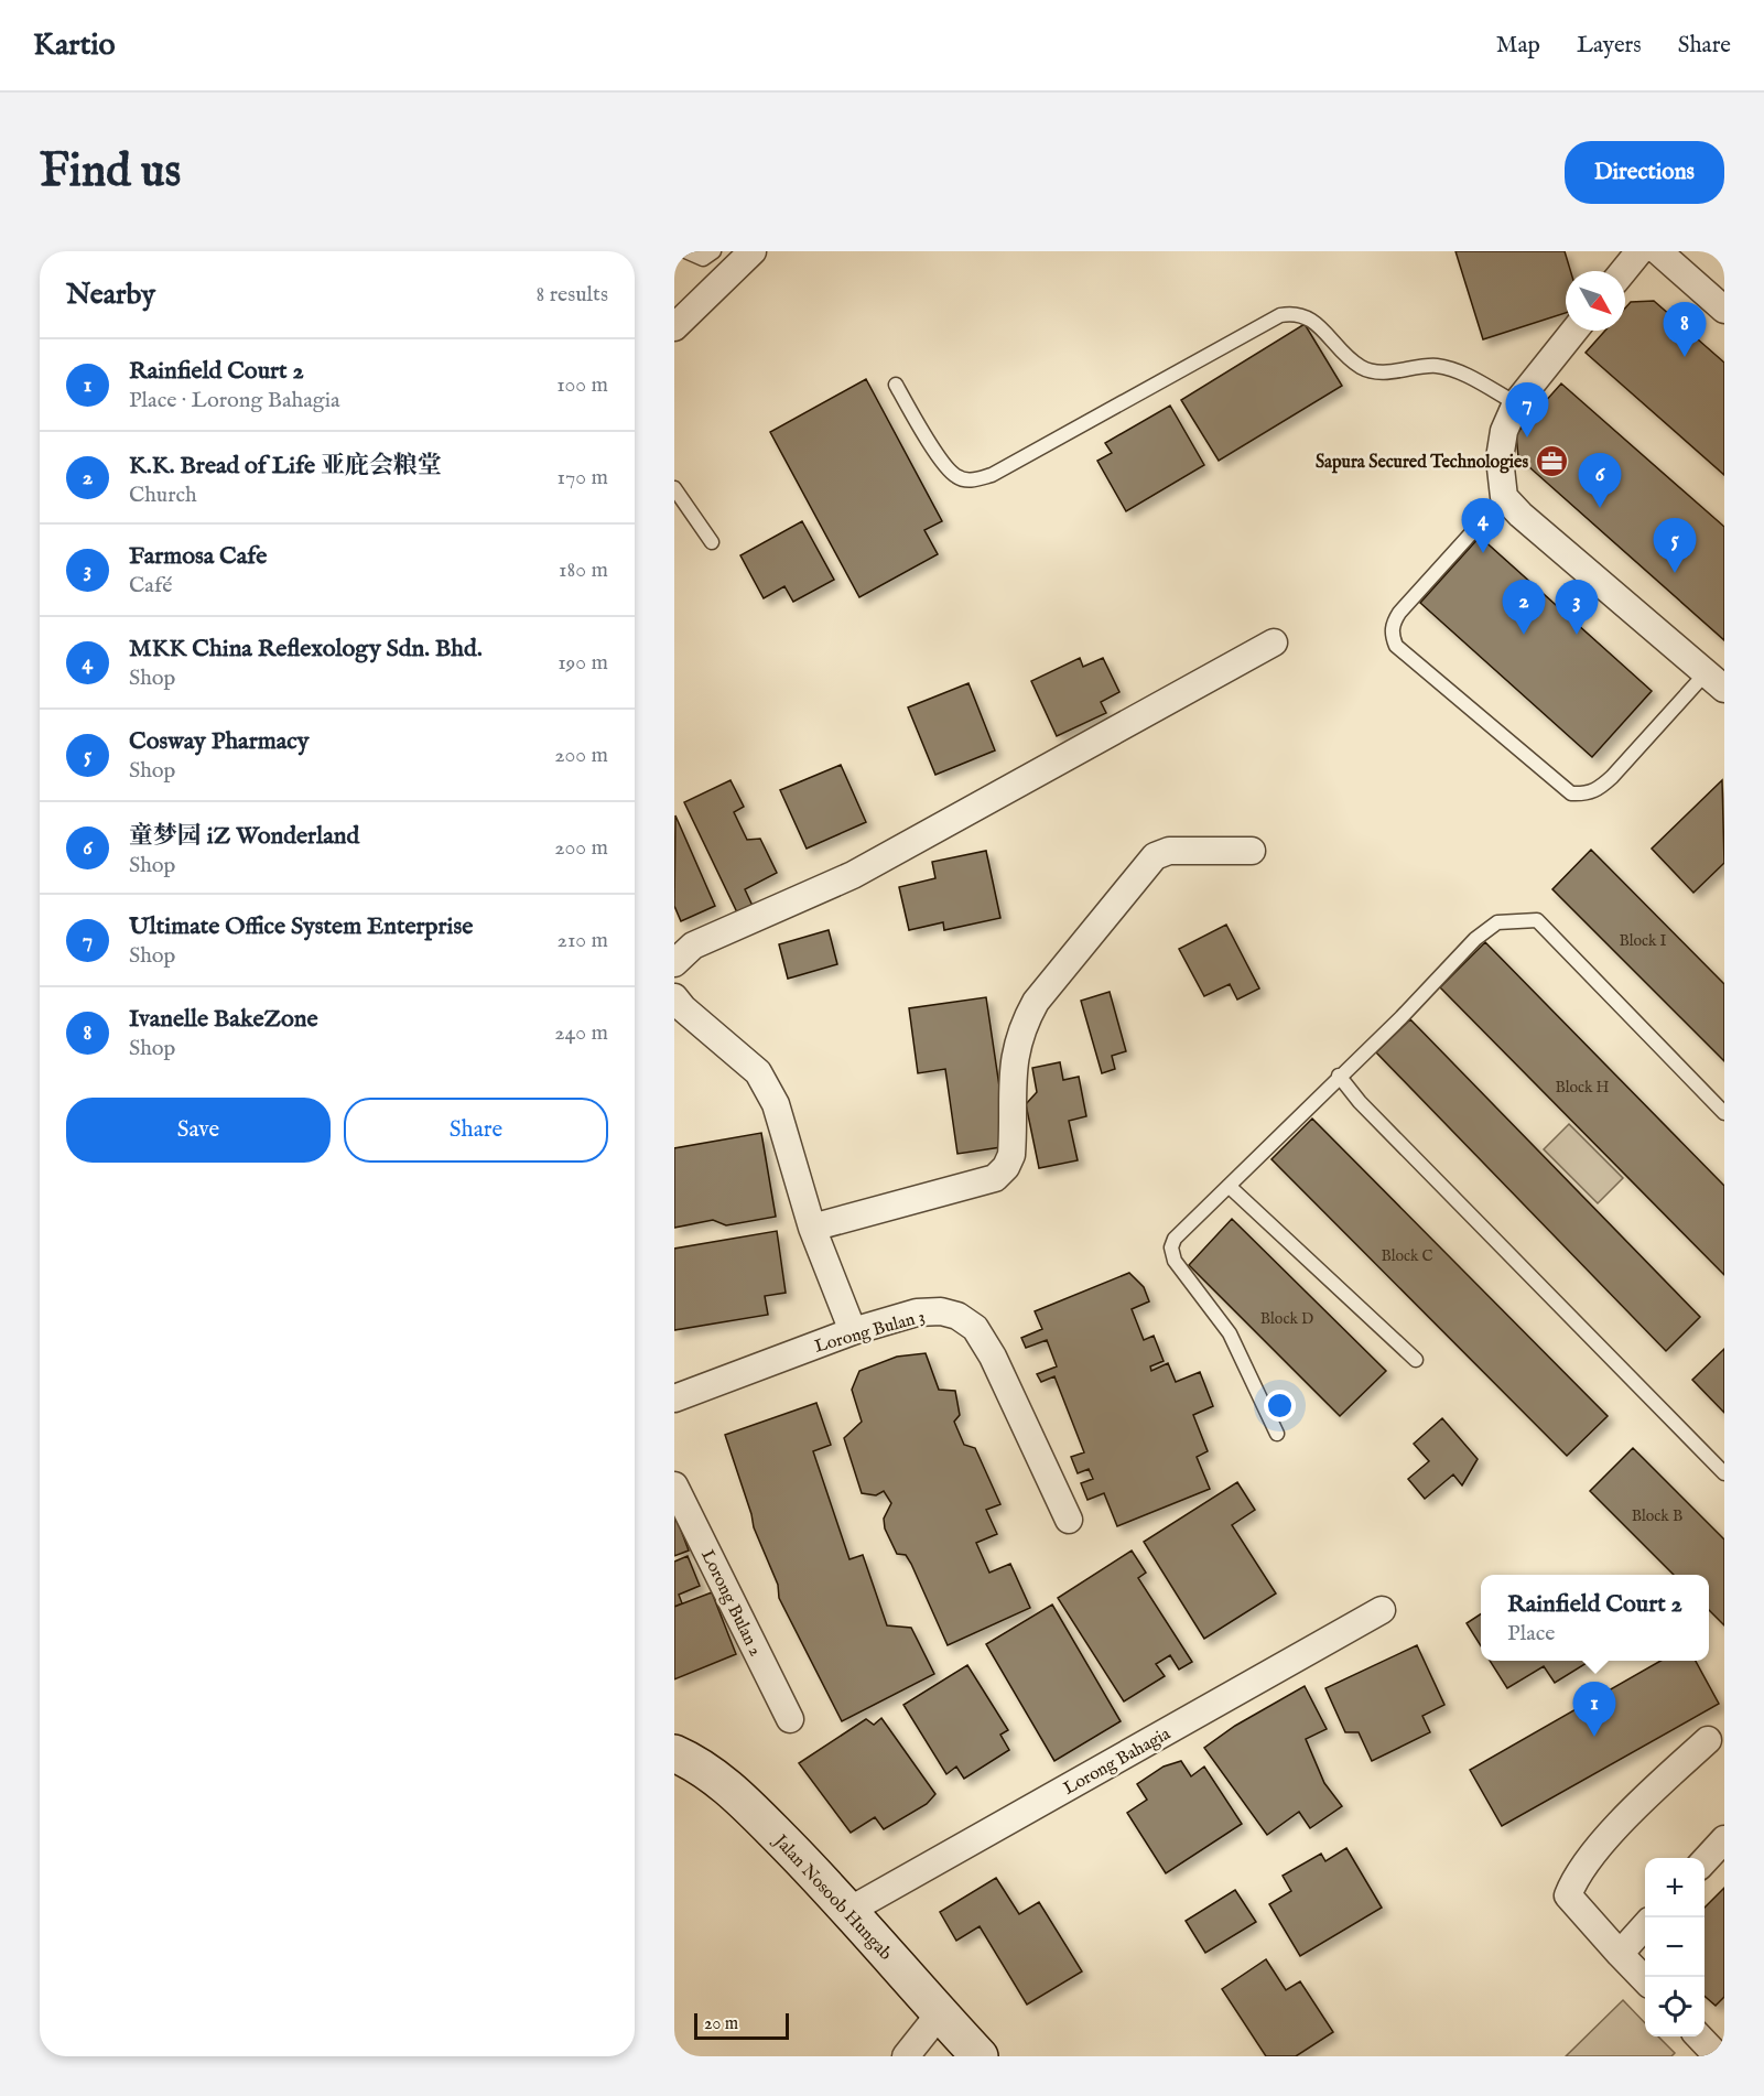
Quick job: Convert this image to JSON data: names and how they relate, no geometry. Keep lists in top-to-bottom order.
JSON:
{
  "streets": {
    "main road": ["Jalan Nosoob Hungab"],
    "street": ["Lorong Bulan 3", "Lorong Bulan 2", "Lorong Bahagia"]
  },
  "crossings": [
    ["Lorong Bahagia", "Jalan Nosoob Hungab"]
  ],
  "places": {
    "office": ["Sapura Secured Technologies"]
  },
  "house_numbers": [
    "Block I",
    "Block H",
    "Block C",
    "Block D",
    "Block B"
  ],
  "scale_bar": "20 m",
  "north": "bottom right",
  "page": {
    "header": "Kartio",
    "nav": ["Map", "Layers", "Share"],
    "buttons": [
      "Directions",
      ["Save", "Share"]
    ],
    "title": "Find us",
    "heading": ["Nearby", "8 results"],
    "pins": [
      "8",
      "7",
      "6",
      "4",
      "5",
      "2",
      "3",
      "1"
    ],
    "list": [
      {
        "mark": "1",
        "name": "Rainfield Court 2",
        "note": "Place · Lorong Bahagia",
        "value": "100 m"
      },
      {
        "mark": "2",
        "name": "K.K. Bread of Life 亚庇会粮堂",
        "note": "Church",
        "value": "170 m"
      },
      {
        "mark": "3",
        "name": "Farmosa Cafe",
        "note": "Café",
        "value": "180 m"
      },
      {
        "mark": "4",
        "name": "MKK China Reflexology Sdn. Bhd.",
        "note": "Shop",
        "value": "190 m"
      },
      {
        "mark": "5",
        "name": "Cosway Pharmacy",
        "note": "Shop",
        "value": "200 m"
      },
      {
        "mark": "6",
        "name": "童梦园 iZ Wonderland",
        "note": "Shop",
        "value": "200 m"
      },
      {
        "mark": "7",
        "name": "Ultimate Office System Enterprise",
        "note": "Shop",
        "value": "210 m"
      },
      {
        "mark": "8",
        "name": "Ivanelle BakeZone",
        "note": "Shop",
        "value": "240 m"
      }
    ],
    "popup": ["Rainfield Court 2", "Place"],
    "map_buttons": ["+", "−"],
    "scale": "20 m"
  }
}
